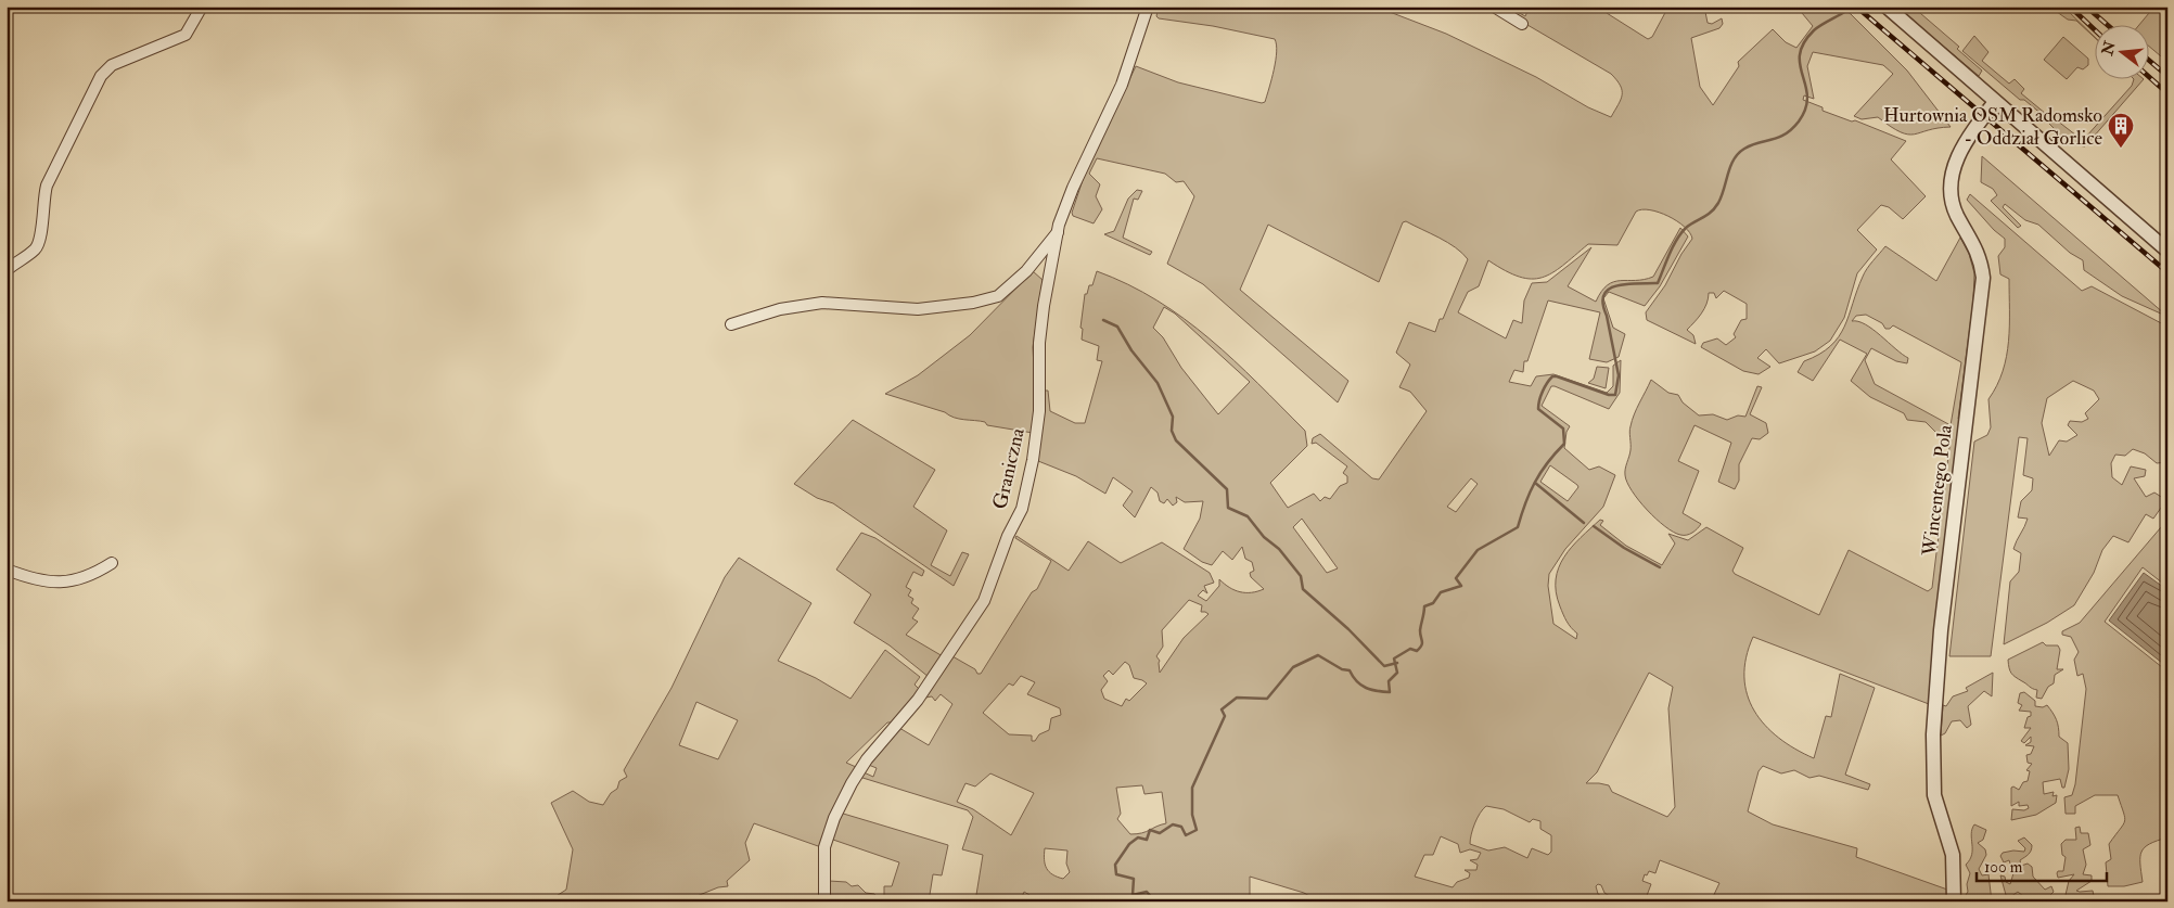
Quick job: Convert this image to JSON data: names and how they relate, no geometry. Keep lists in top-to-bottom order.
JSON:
{
  "streets": {
    "street": ["Graniczna", "Wincentego Pola"]
  },
  "places": {
    "building": ["Hurtownia OSM Radomsko - Oddział Gorlice"]
  },
  "scale_bar": "100 m",
  "north": "left"
}
